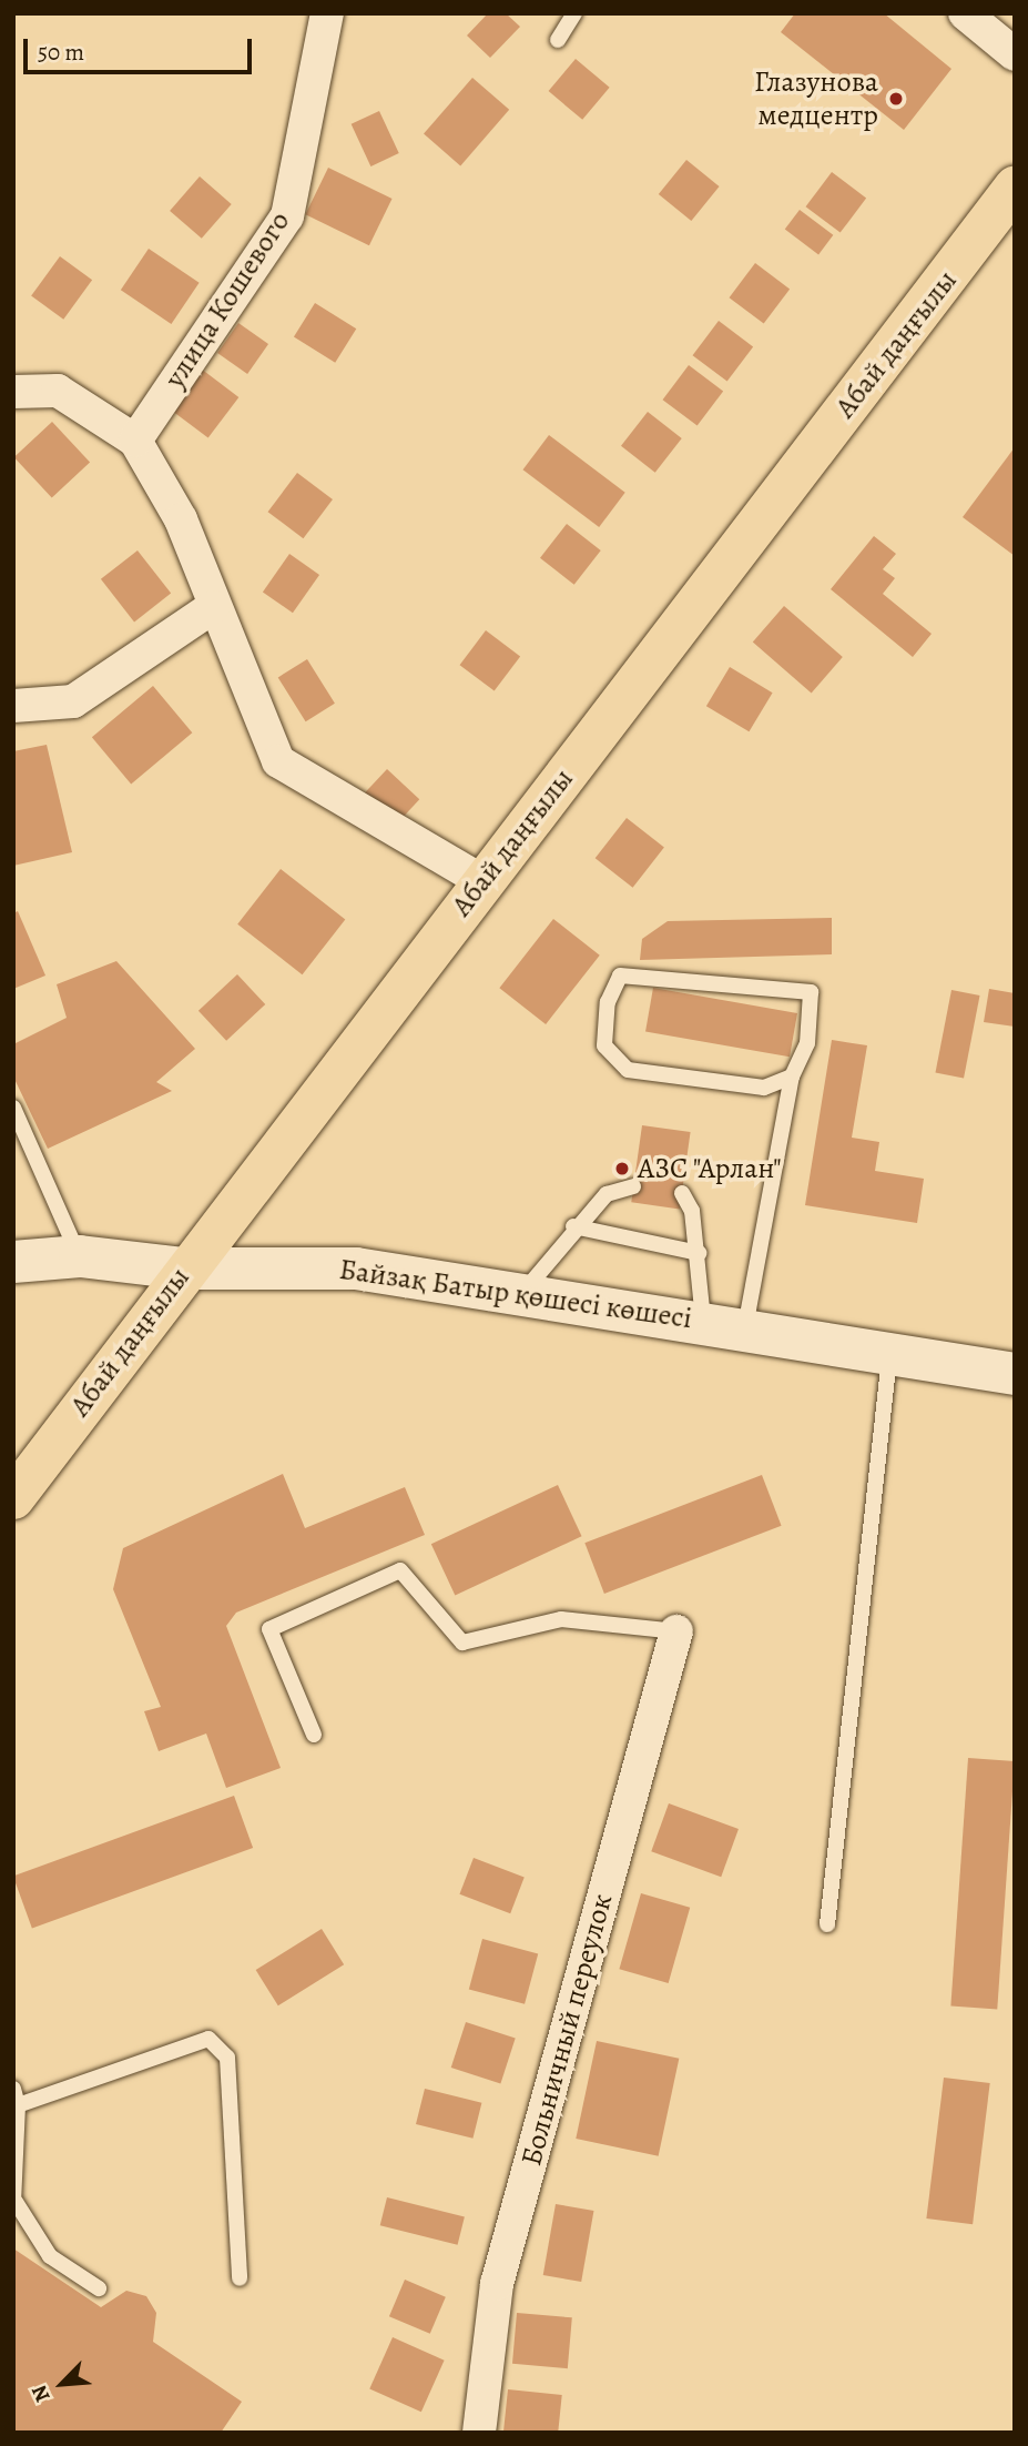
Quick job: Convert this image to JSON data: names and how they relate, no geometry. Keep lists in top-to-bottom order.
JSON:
{
  "streets": {
    "main road": ["Абай даңғылы", "Байзақ Батыр қөшесі көшесі"],
    "street": ["улица Кошевого", "Больничный переулок"]
  },
  "crossings": [
    ["Абай даңғылы", "Байзақ Батыр қөшесі көшесі"]
  ],
  "places": ["Глазунова медцентр", "АЗС \"Арлан\""],
  "scale_bar": "50 m",
  "north": "bottom left"
}
